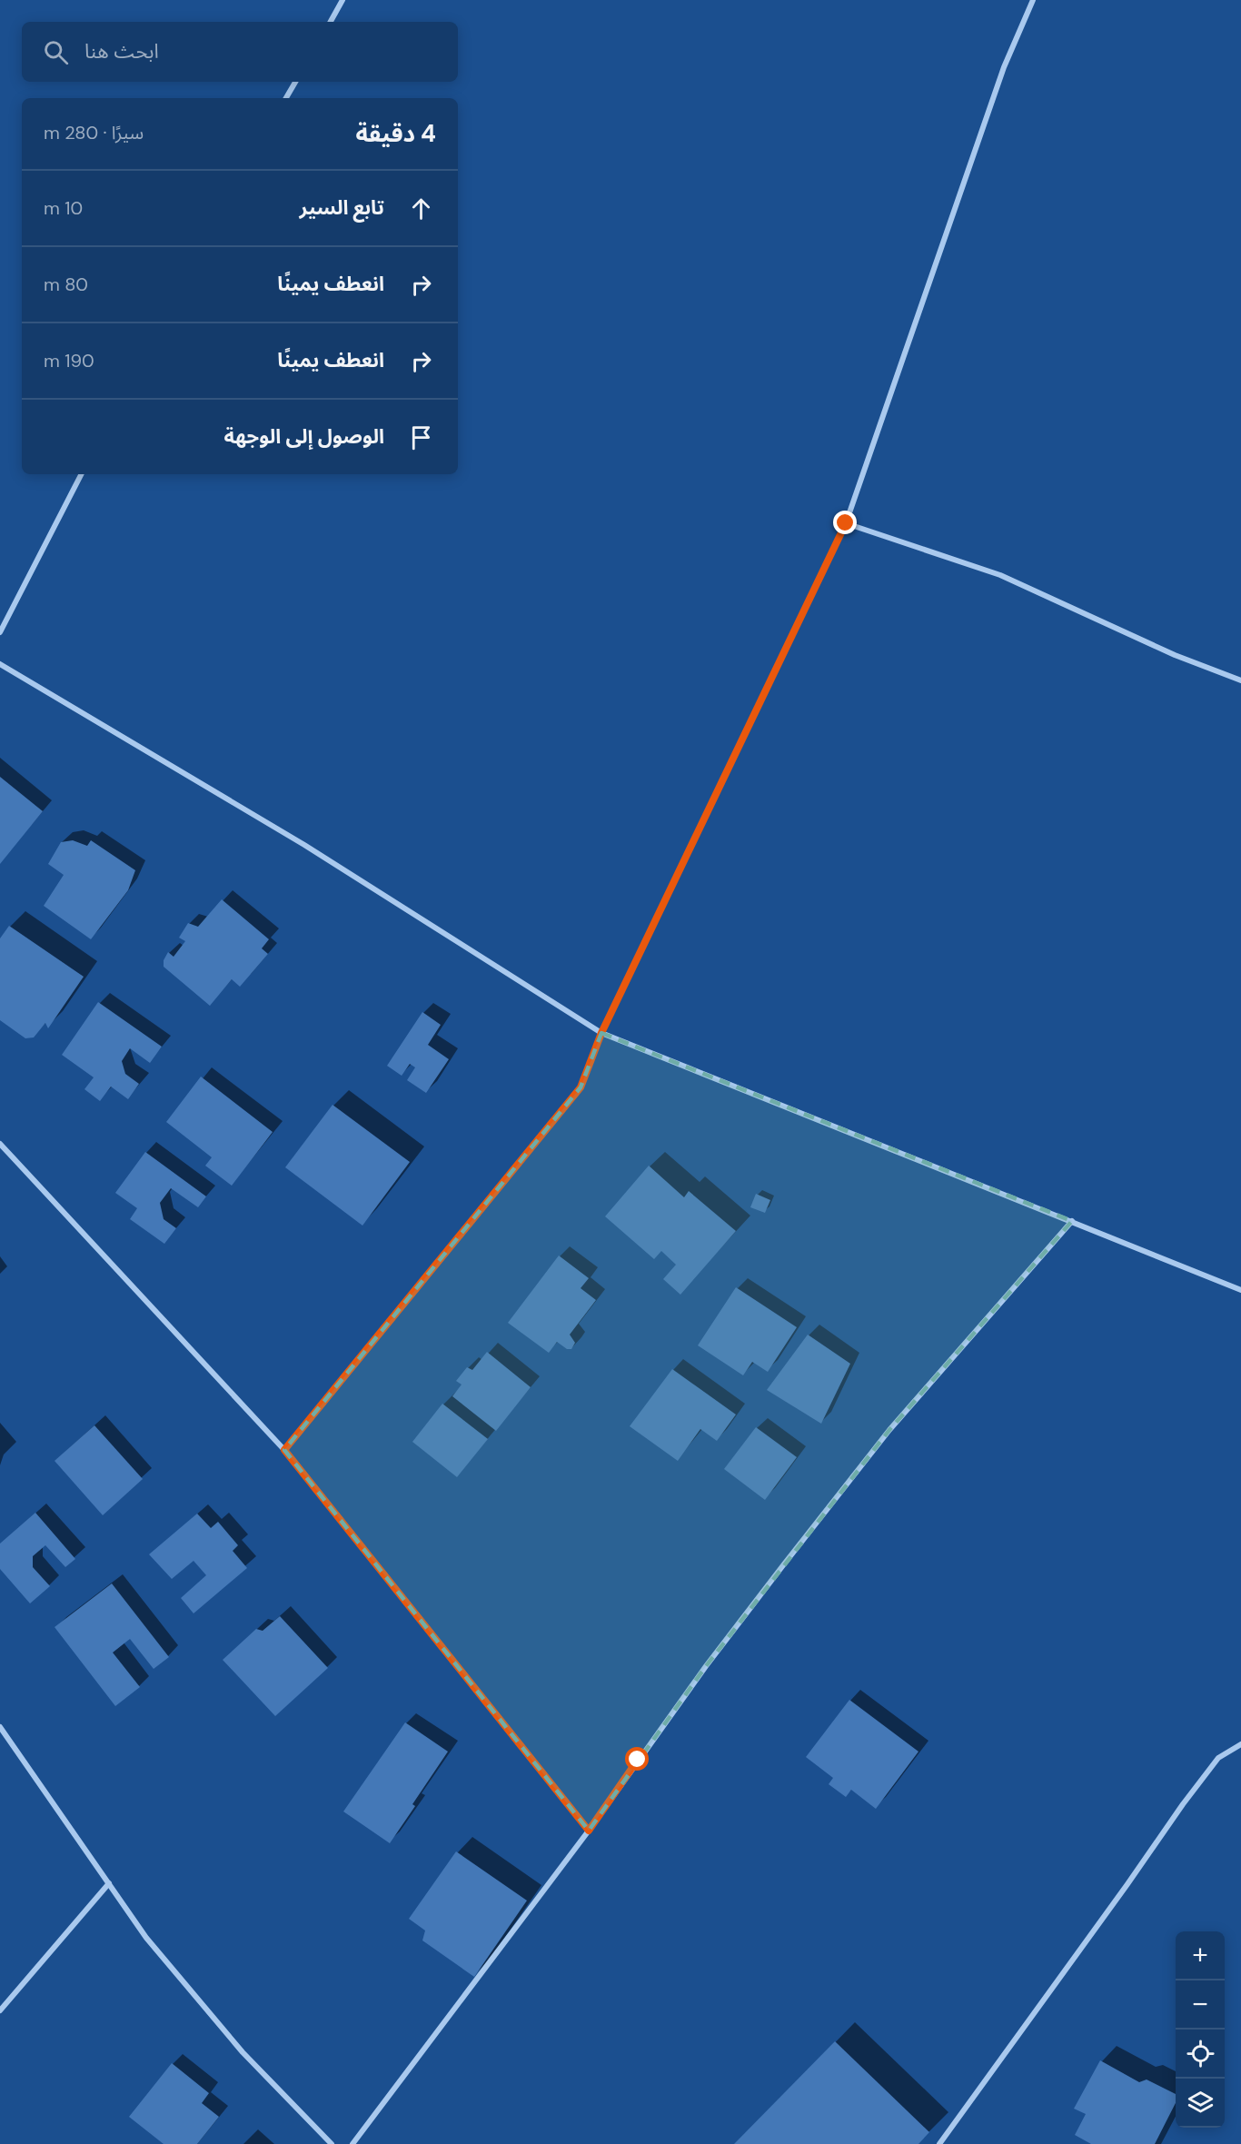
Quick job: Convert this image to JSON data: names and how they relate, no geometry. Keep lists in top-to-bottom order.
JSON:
{
  "page": {
    "search": "ابحث هنا",
    "heading": ["4 دقيقة", "سيرًا · 280 m"],
    "list": [
      ["تابع السير", "10 m"],
      ["انعطف يمينًا", "80 m"],
      ["انعطف يمينًا", "190 m"],
      "الوصول إلى الوجهة"
    ],
    "map_buttons": ["+", "−"]
  }
}
